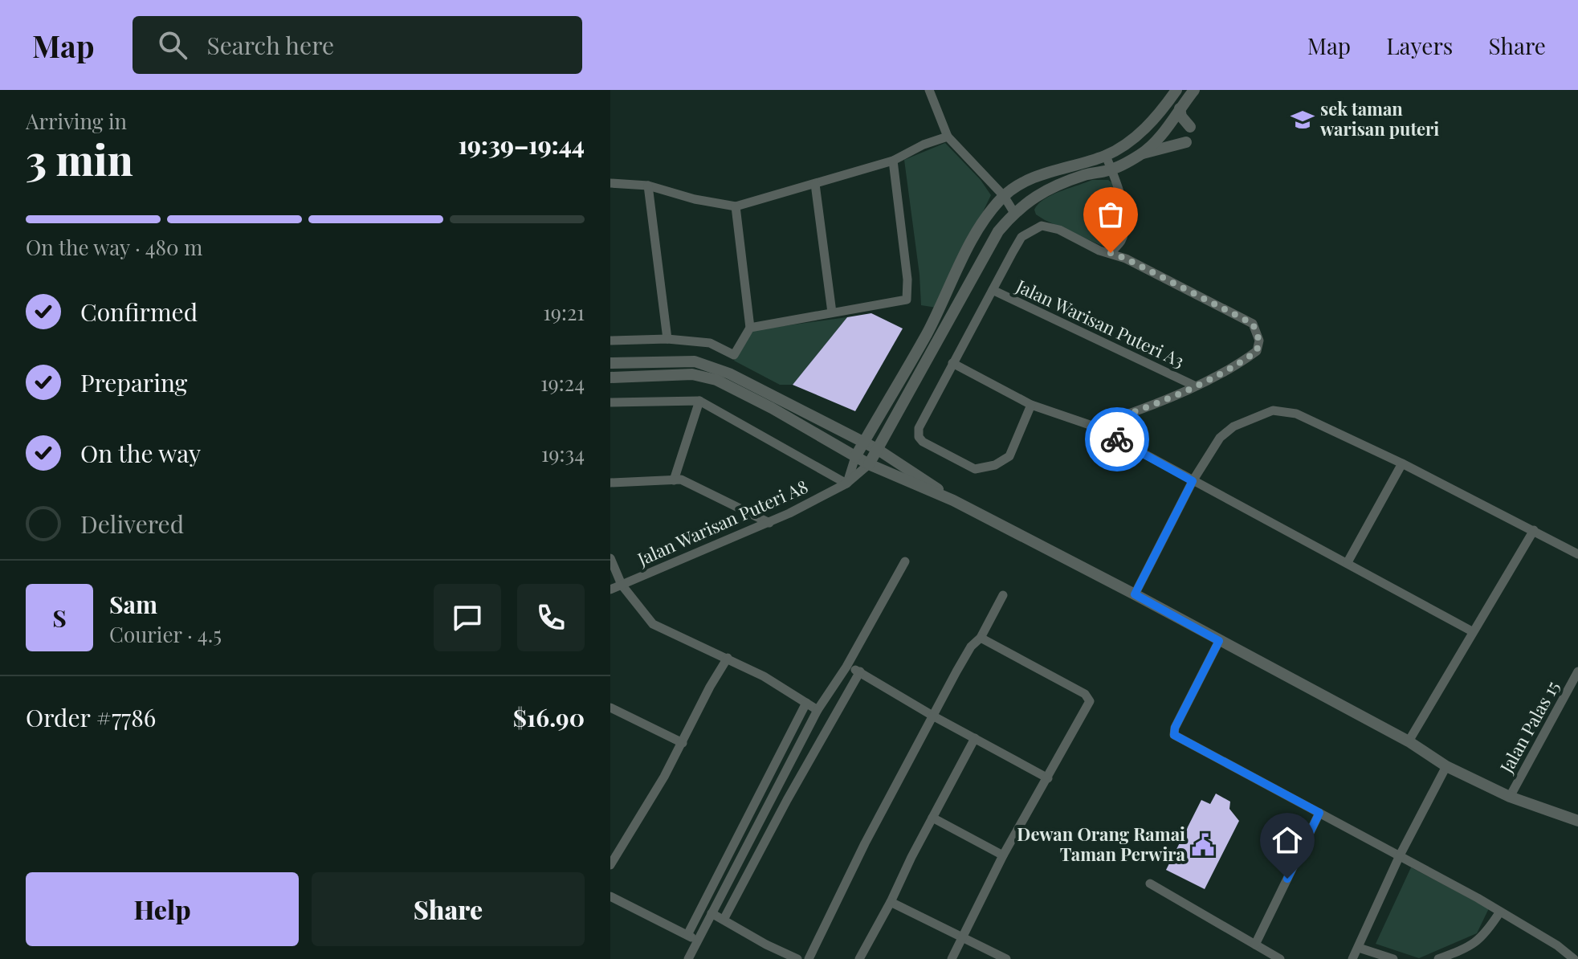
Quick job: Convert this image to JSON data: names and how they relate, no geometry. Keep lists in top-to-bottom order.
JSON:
{
  "streets": {
    "street": ["Jalan Warisan Puteri A3", "Jalan Warisan Puteri A8", "Jalan Palas 15"]
  },
  "places": {
    "school or university": ["sek taman warisan puteri"],
    "public building": ["Dewan Orang Ramai Taman Perwira"]
  },
  "page": {
    "header": "Map",
    "search": "Search here",
    "nav": ["Map", "Layers", "Share"],
    "heading": ["3 min", "Arriving in", "19:39–19:44"],
    "panel": [
      "Sam",
      "Courier · 4.5",
      "Order #7786",
      "$16.90"
    ],
    "bar": "On the way · 480 m",
    "list": [
      ["Confirmed", "19:21"],
      ["Preparing", "19:24"],
      ["On the way", "19:34"],
      "Delivered"
    ],
    "round": "S",
    "buttons": ["Help", "Share"]
  }
}
